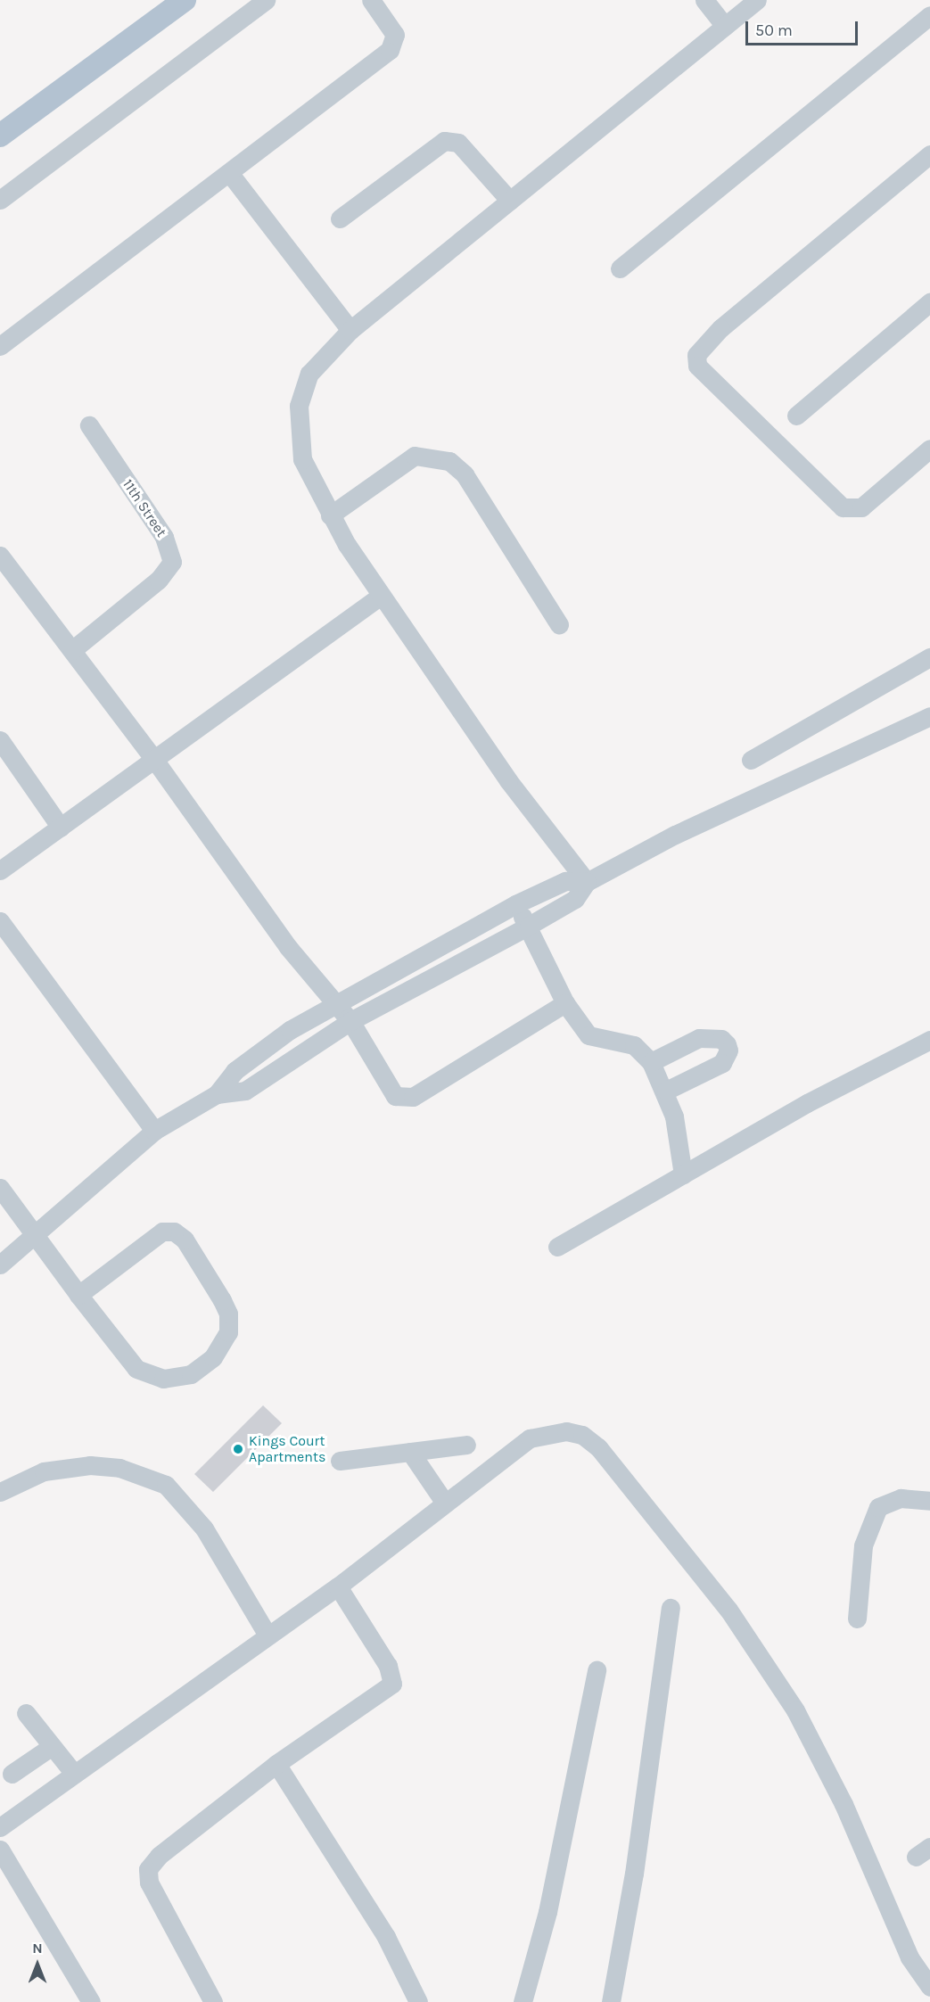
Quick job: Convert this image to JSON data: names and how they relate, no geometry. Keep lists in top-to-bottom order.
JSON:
{
  "streets": {
    "street": ["11th Street"]
  },
  "places": ["Kings Court Apartments"],
  "scale_bar": "50 m",
  "north": "top"
}
